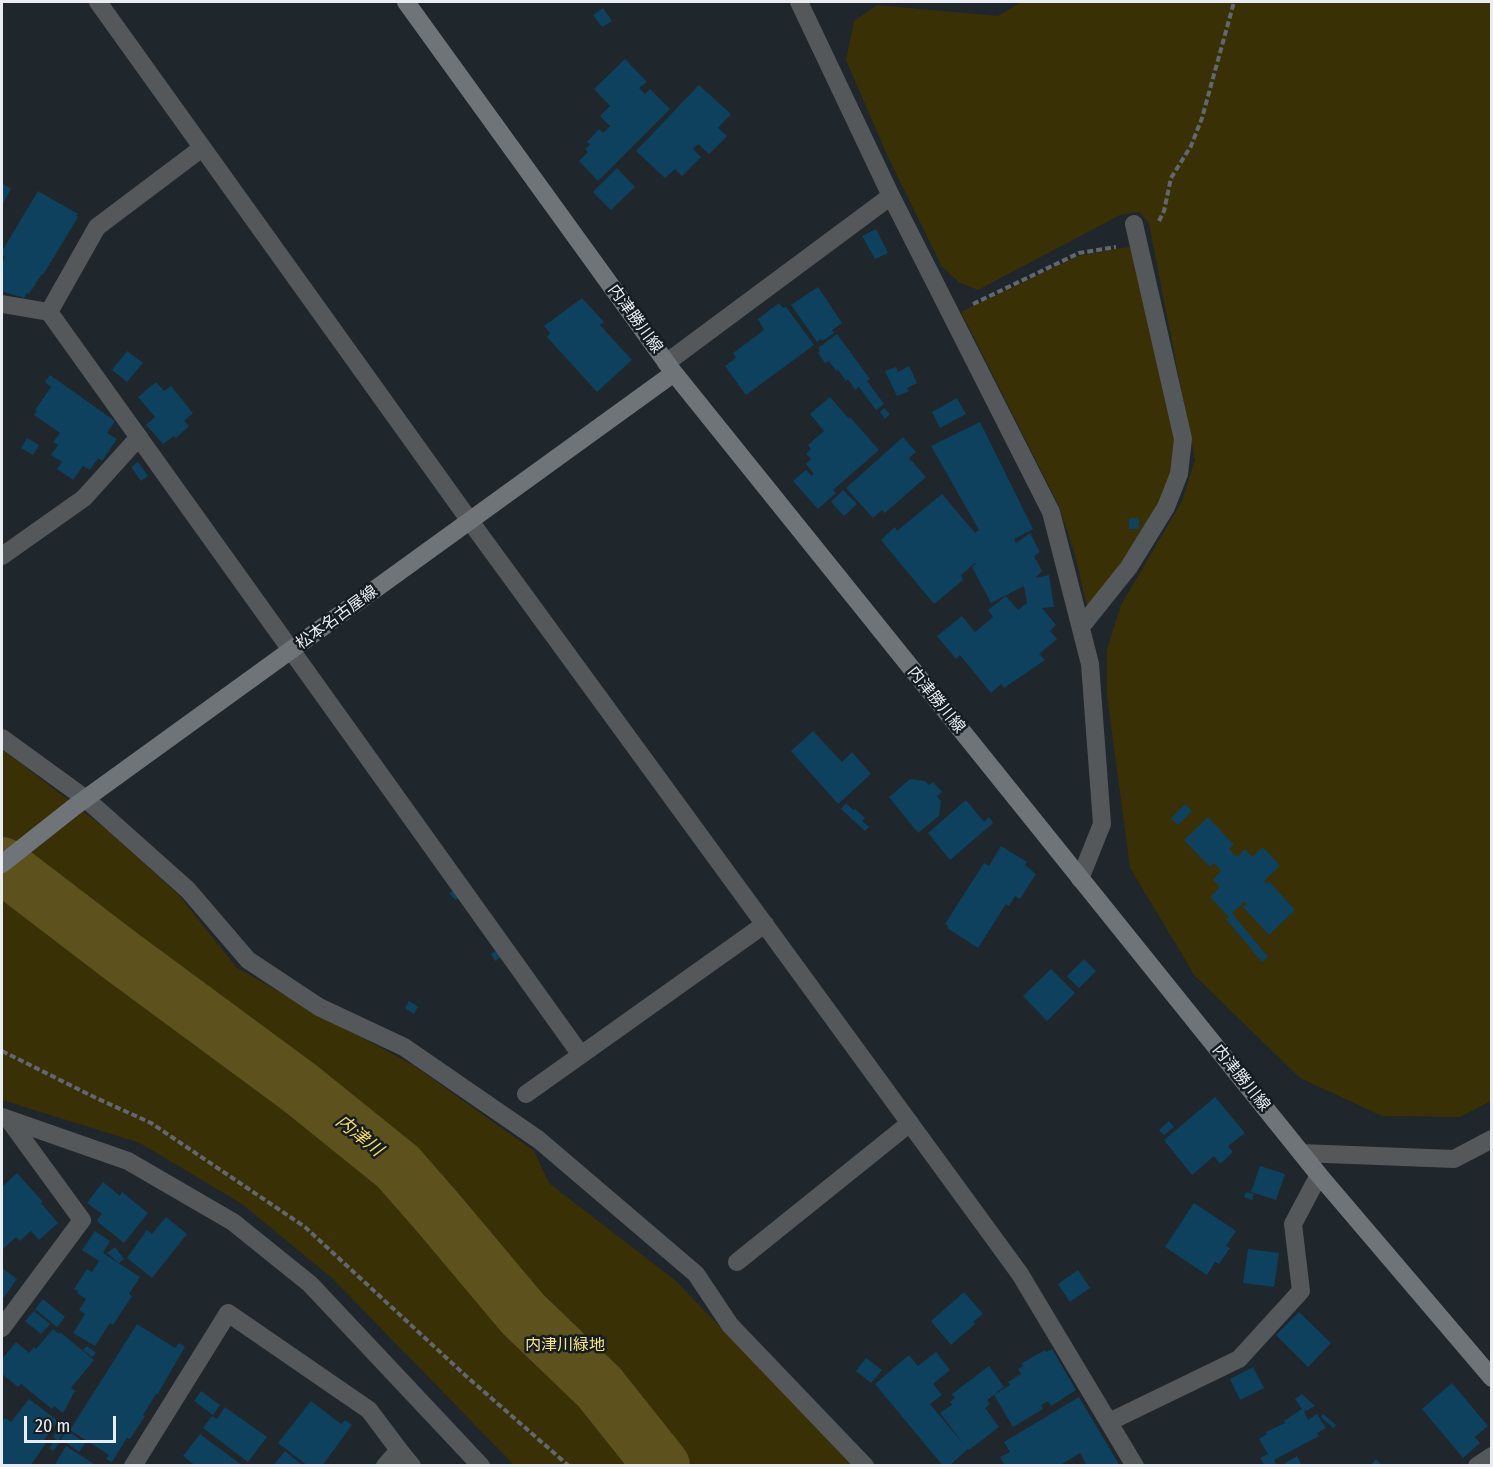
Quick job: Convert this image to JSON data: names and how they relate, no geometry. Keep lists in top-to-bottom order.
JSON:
{
  "streets": {
    "main road": ["内津勝川線", "松本名古屋線"]
  },
  "crossings": [
    ["内津勝川線", "松本名古屋線"]
  ],
  "water": ["内津川"],
  "parks": ["内津川緑地"],
  "scale_bar": "20 m"
}
